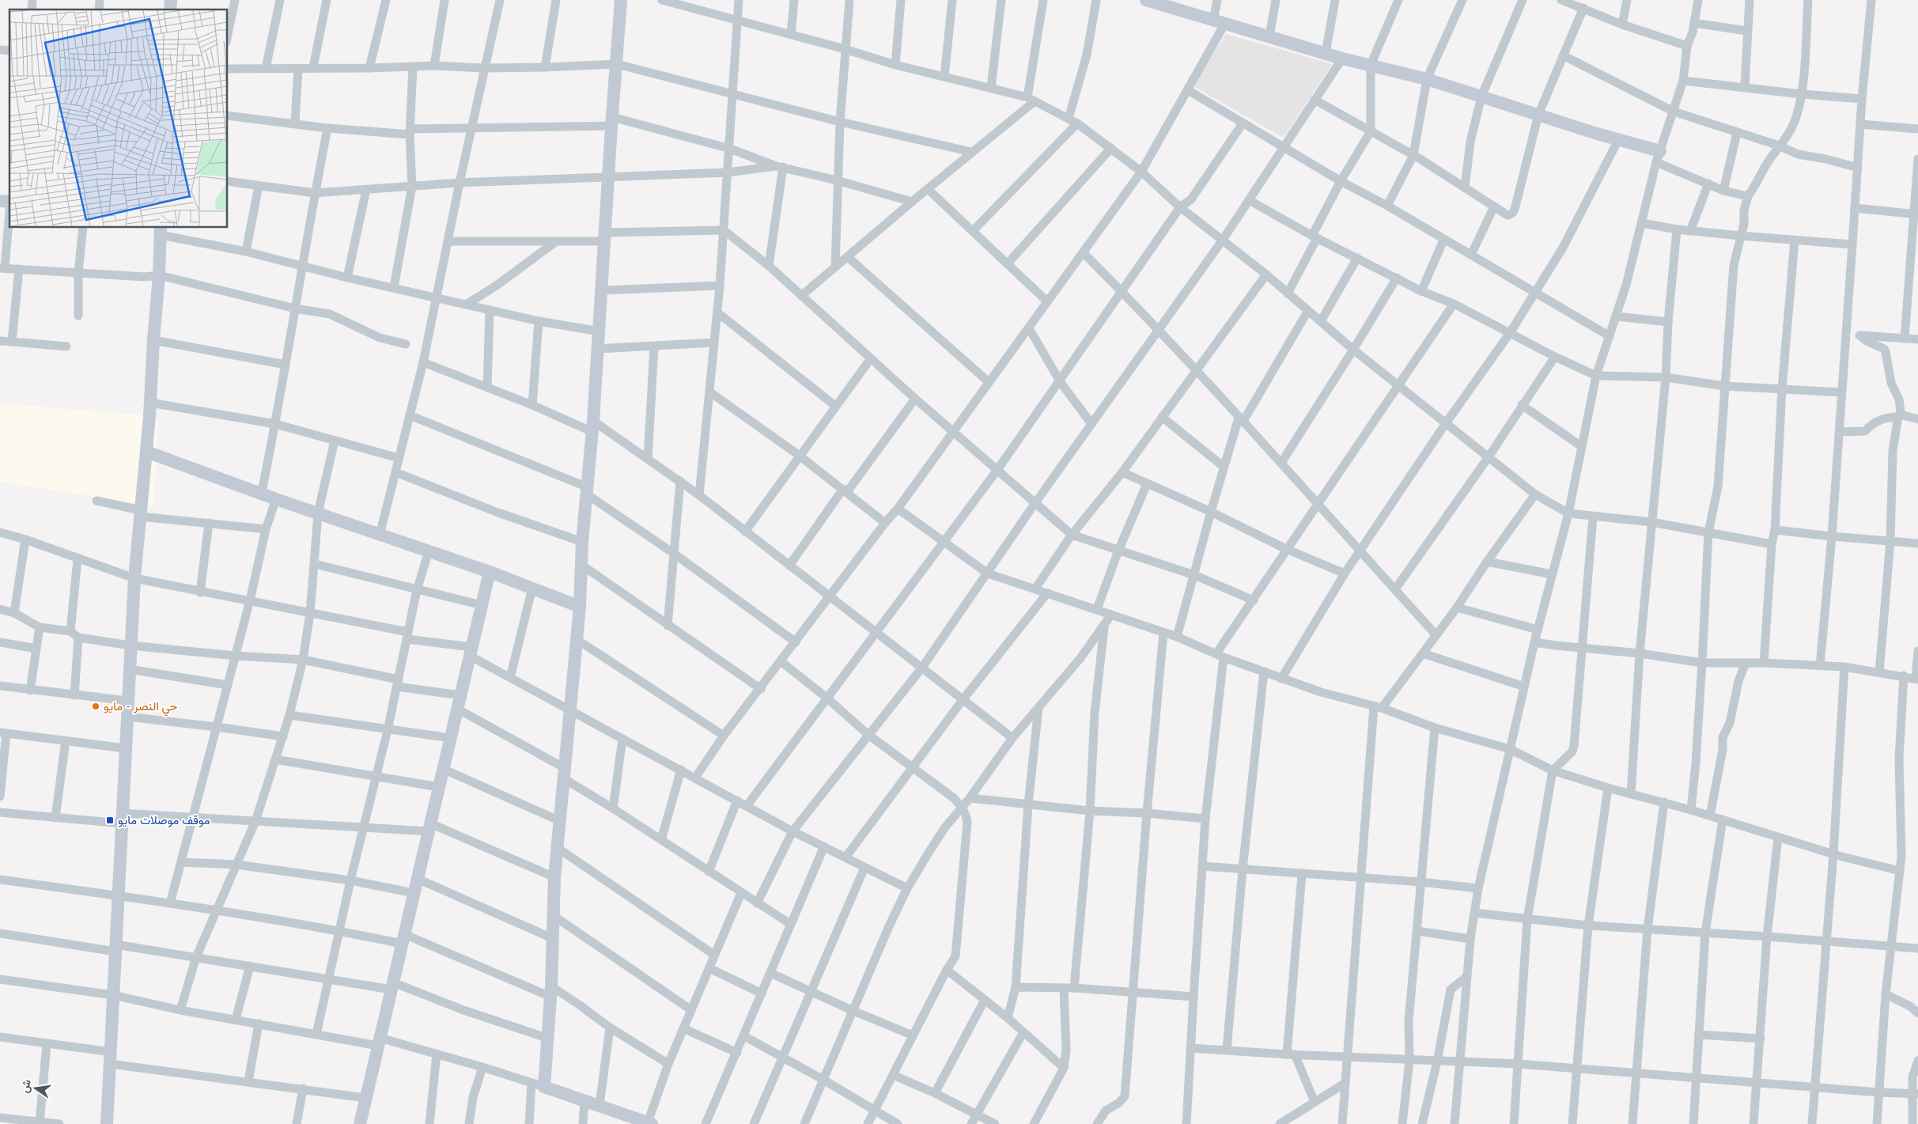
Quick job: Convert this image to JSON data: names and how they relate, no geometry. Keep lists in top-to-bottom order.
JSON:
{
  "places": {
    "other": ["حي النصر - مايو"],
    "transit": ["موقف موصلات مايو"]
  },
  "north": "left"
}
